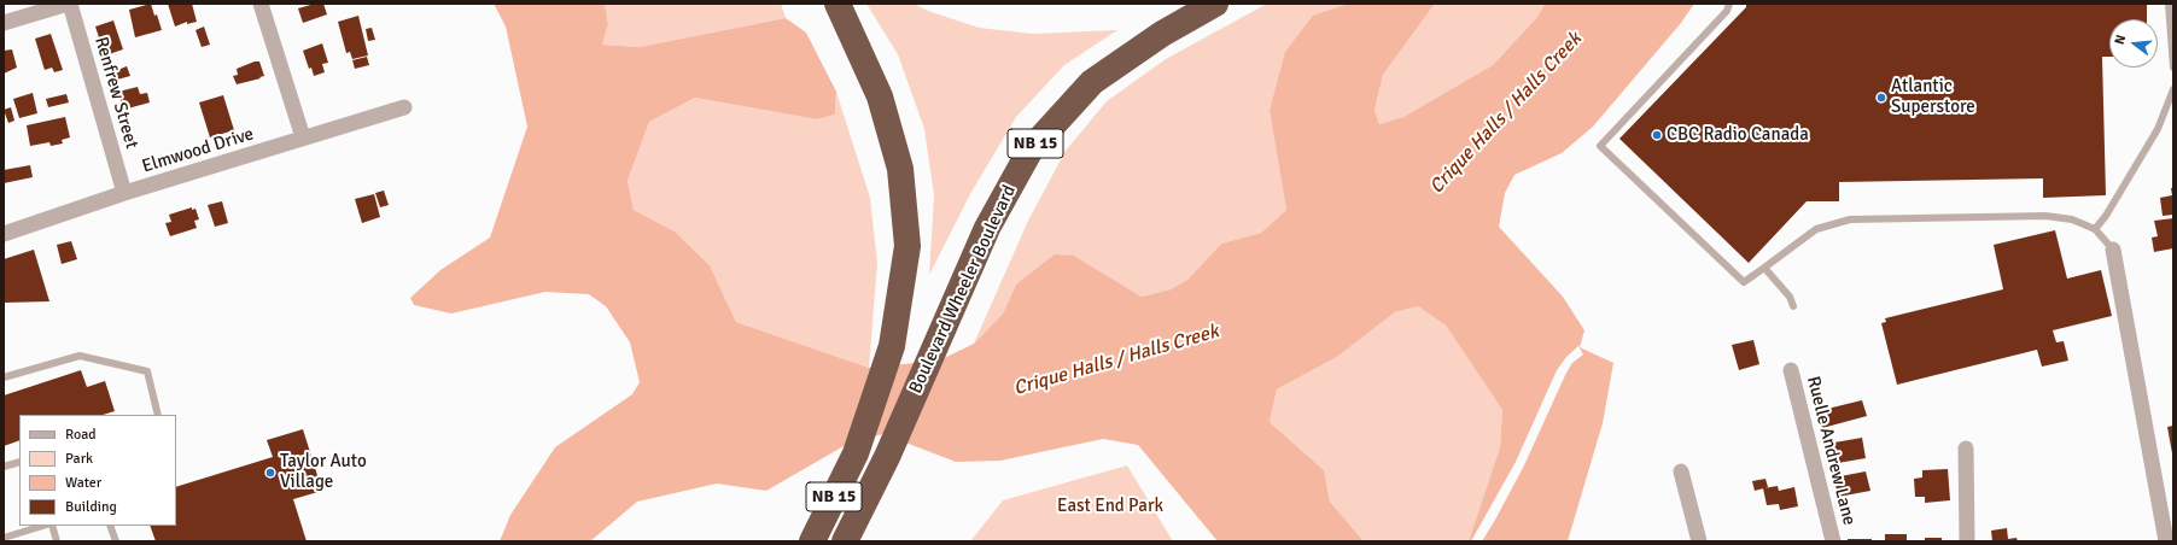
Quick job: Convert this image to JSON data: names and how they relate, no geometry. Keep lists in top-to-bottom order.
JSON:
{
  "streets": {
    "highway": ["NB 15", "Boulevard Wheeler Boulevard"],
    "street": ["Renfrew Street", "Elmwood Drive", "Ruelle Andrew Lane"]
  },
  "crossings": [
    ["Renfrew Street", "Elmwood Drive"]
  ],
  "water": ["Crique Halls / Halls Creek"],
  "parks": ["East End Park"],
  "places": ["Atlantic Superstore", "CBC Radio Canada", "Taylor Auto Village"],
  "legend": [
    "Road",
    "Park",
    "Water",
    "Building"
  ],
  "north": "left"
}
